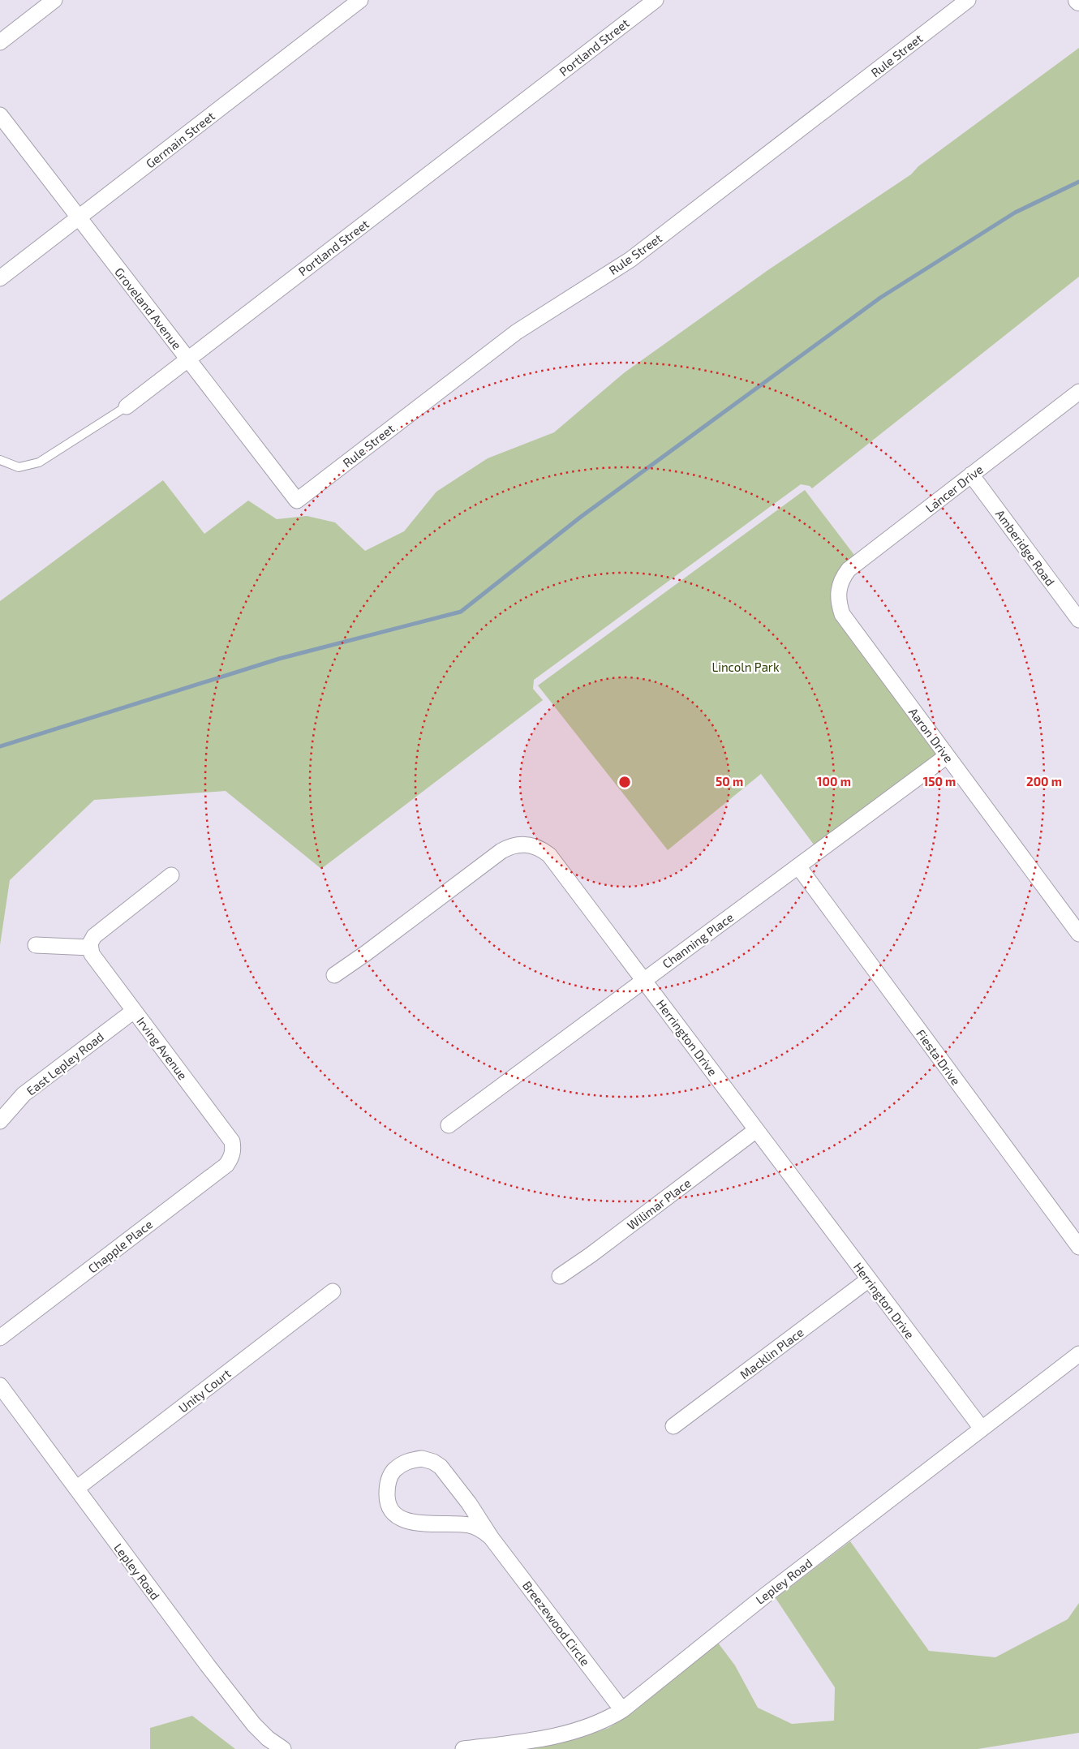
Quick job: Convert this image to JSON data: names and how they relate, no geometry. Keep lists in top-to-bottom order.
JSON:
{
  "streets": {
    "street": [
      "Portland Street",
      "Rule Street",
      "Germain Street",
      "Groveland Avenue",
      "Lancer Drive",
      "Amberidge Road",
      "Aaron Drive",
      "Channing Place",
      "Herrington Drive",
      "Irving Avenue",
      "Fiesta Drive",
      "East Lepley Road",
      "Wilimar Place",
      "Chapple Place",
      "Macklin Place",
      "Unity Court",
      "Lepley Road",
      "Breezewood Circle"
    ]
  },
  "crossings": [
    ["Portland Street", "Groveland Avenue"],
    ["Rule Street", "Groveland Avenue"],
    ["Germain Street", "Groveland Avenue"],
    ["Lancer Drive", "Amberidge Road"],
    ["Lancer Drive", "Aaron Drive"],
    ["Aaron Drive", "Channing Place"],
    ["Channing Place", "Herrington Drive"],
    ["Channing Place", "Fiesta Drive"],
    ["Herrington Drive", "Wilimar Place"],
    ["Herrington Drive", "Macklin Place"],
    ["Herrington Drive", "Lepley Road"],
    ["Irving Avenue", "East Lepley Road"],
    ["Irving Avenue", "Chapple Place"],
    ["Unity Court", "Lepley Road"],
    ["Lepley Road", "Breezewood Circle"]
  ],
  "parks": ["Lincoln Park"],
  "rings": [
    "50 m",
    "100 m",
    "150 m",
    "200 m"
  ]
}
